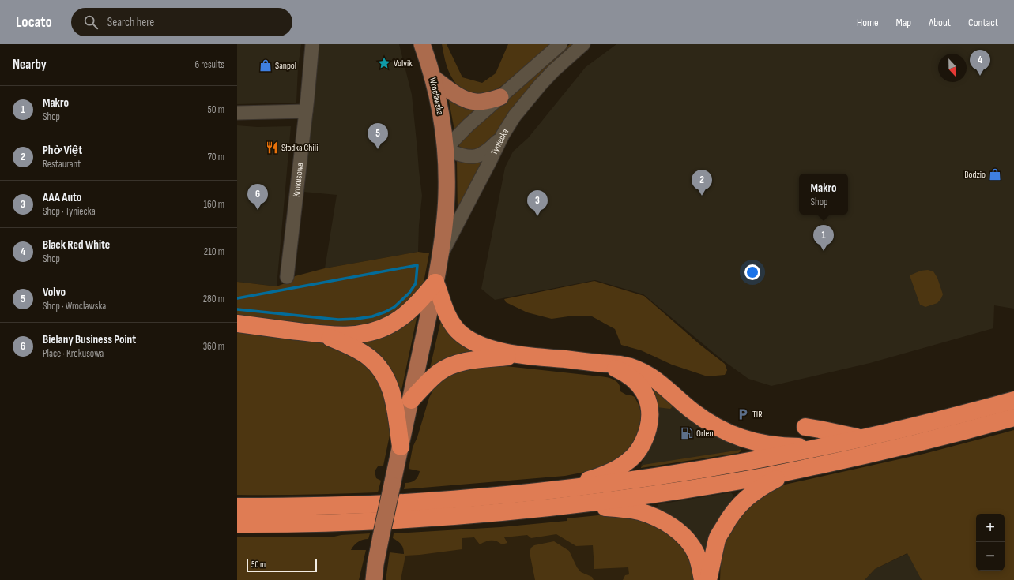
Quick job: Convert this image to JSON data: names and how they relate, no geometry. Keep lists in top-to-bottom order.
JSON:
{
  "streets": {
    "main road": ["Wrocławska"],
    "street": ["Tyniecka", "Krokusowa"]
  },
  "crossings": [
    ["Wrocławska", "Tyniecka"]
  ],
  "places": {
    "place": ["Volvik"],
    "shop": ["Sanpol", "Bodzio"],
    "restaurant": ["Słodka Chili"],
    "parking": ["TIR"],
    "fuel station": ["Orlen"]
  },
  "scale_bar": "50 m",
  "north": "bottom",
  "page": {
    "header": "Locato",
    "search": "Search here",
    "nav": [
      "Home",
      "Map",
      "About",
      "Contact"
    ],
    "heading": ["Nearby", "6 results"],
    "pins": [
      "4",
      "5",
      "2",
      "6",
      "3",
      "1"
    ],
    "list": [
      {
        "mark": "1",
        "name": "Makro",
        "note": "Shop",
        "value": "50 m"
      },
      {
        "mark": "2",
        "name": "Phở Việt",
        "note": "Restaurant",
        "value": "70 m"
      },
      {
        "mark": "3",
        "name": "AAA Auto",
        "note": "Shop · Tyniecka",
        "value": "160 m"
      },
      {
        "mark": "4",
        "name": "Black Red White",
        "note": "Shop",
        "value": "210 m"
      },
      {
        "mark": "5",
        "name": "Volvo",
        "note": "Shop · Wrocławska",
        "value": "280 m"
      },
      {
        "mark": "6",
        "name": "Bielany Business Point",
        "note": "Place · Krokusowa",
        "value": "360 m"
      }
    ],
    "popup": ["Makro", "Shop"],
    "map_buttons": ["+", "−"],
    "scale": "50 m"
  }
}
